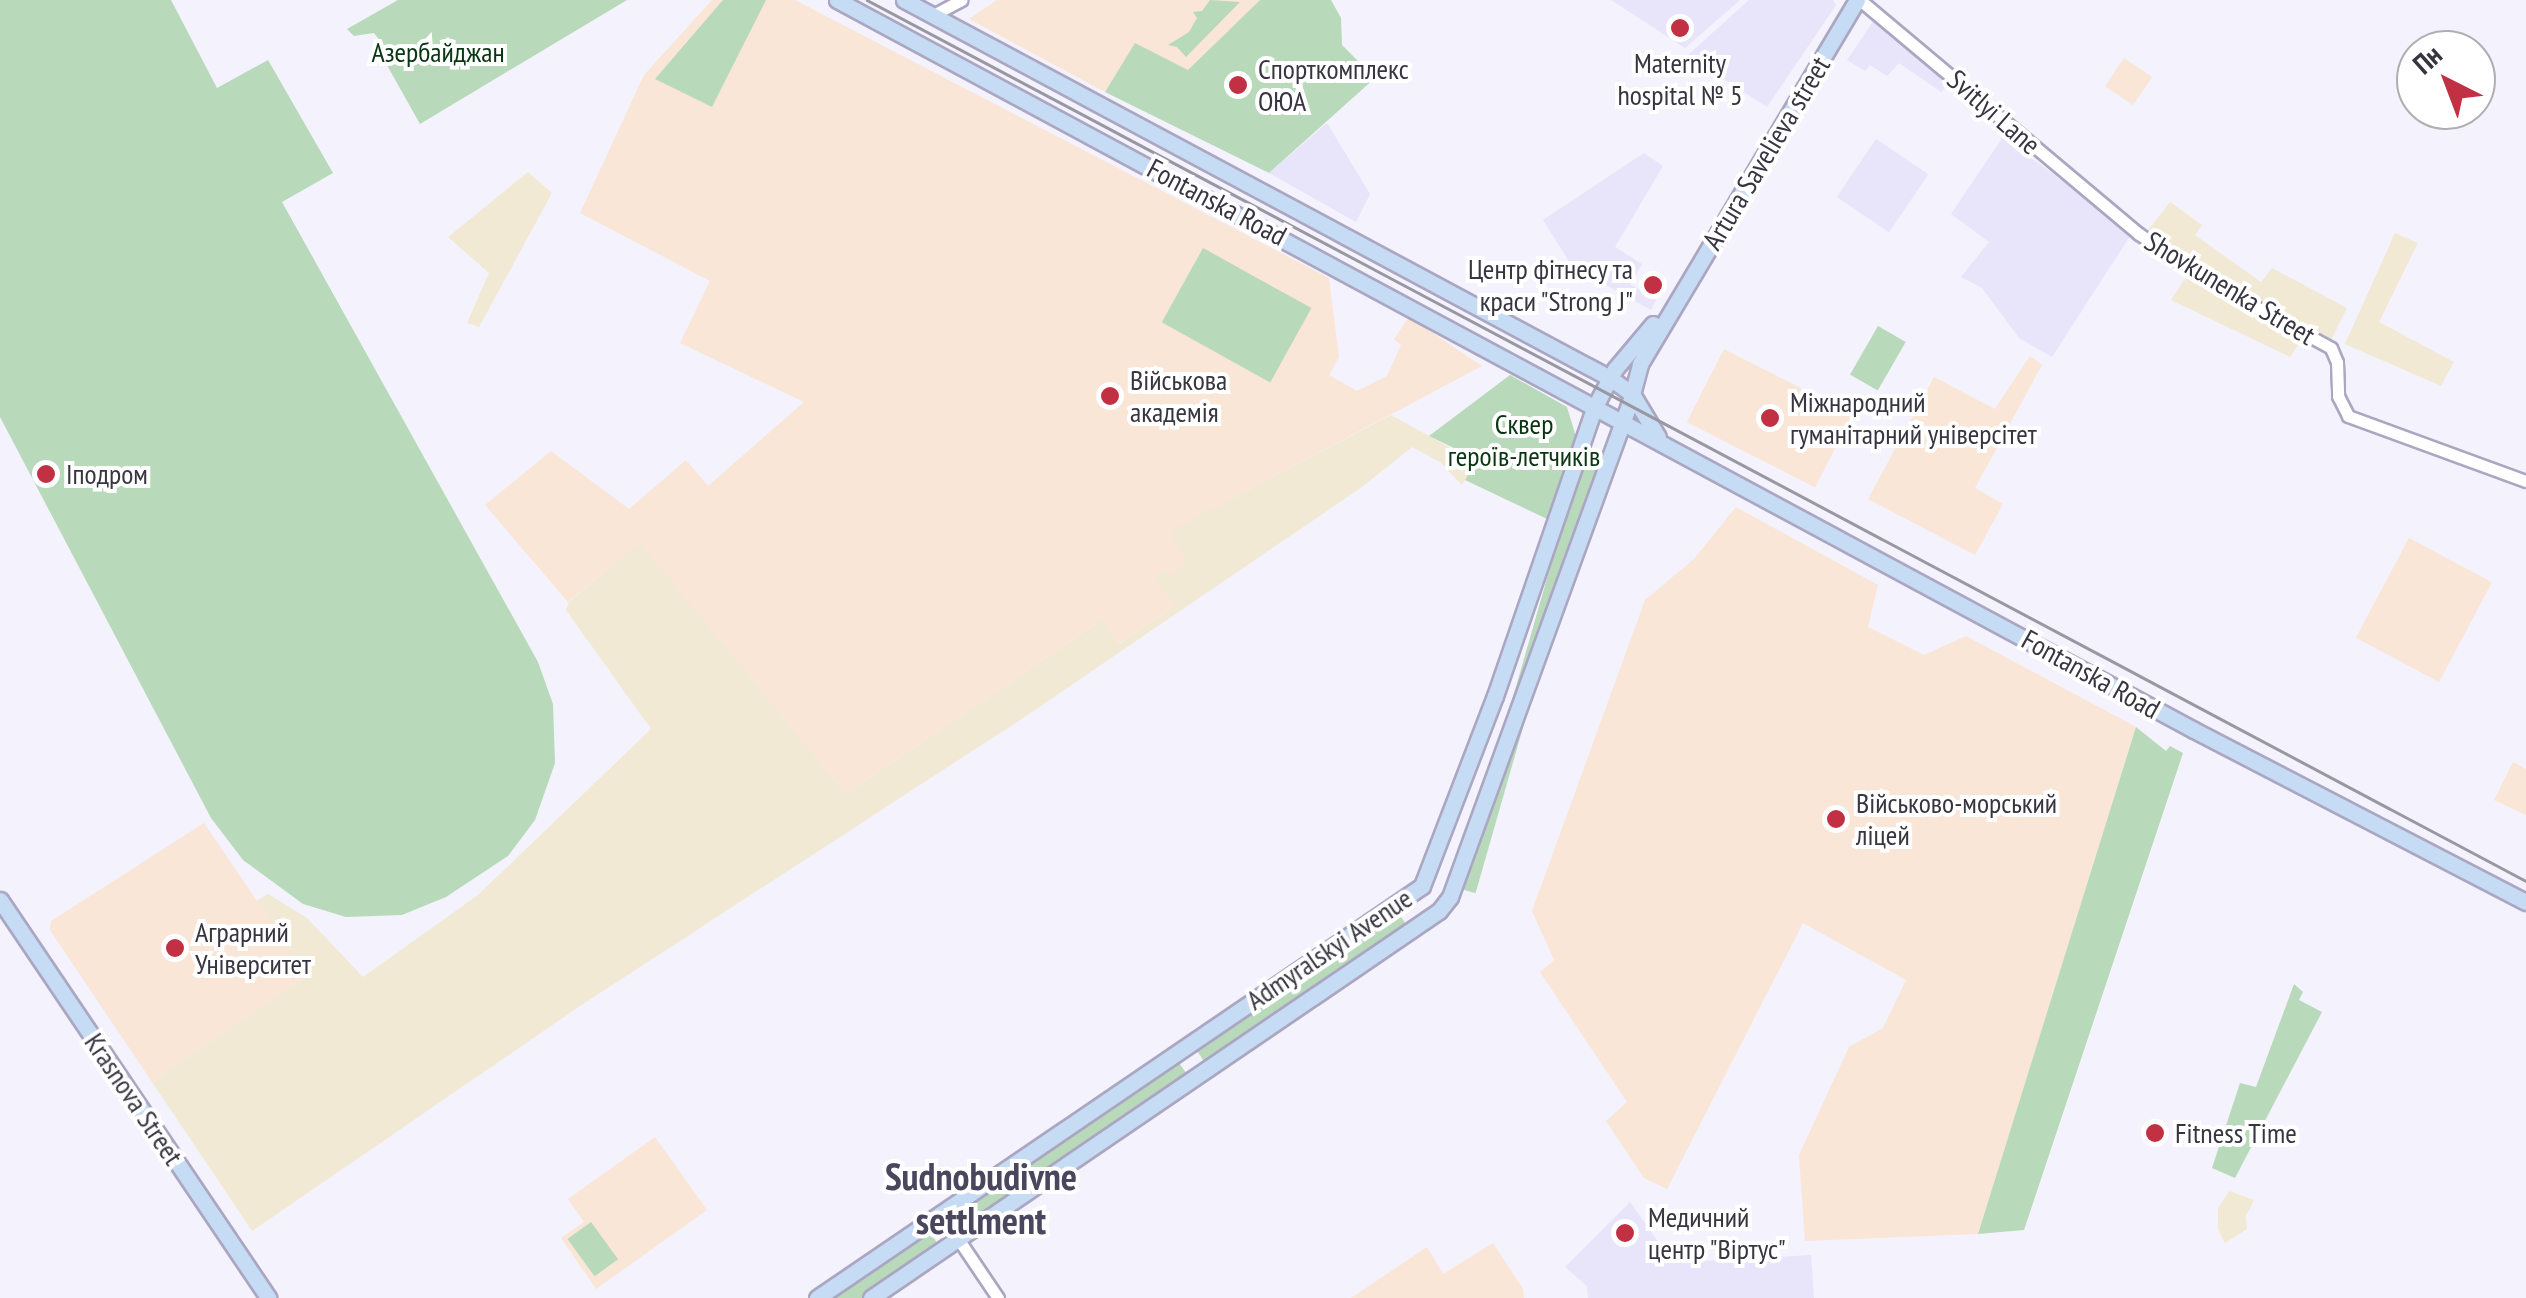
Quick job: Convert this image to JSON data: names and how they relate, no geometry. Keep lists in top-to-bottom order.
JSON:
{
  "streets": {
    "main road": [
      "Artura Savelieva street",
      "Fontanska Road",
      "Admyralskyi Avenue",
      "Krasnova Street"
    ],
    "street": ["Svitlyi Lane", "Shovkunenka Street"]
  },
  "crossings": [
    ["Svitlyi Lane", "Artura Savelieva street"],
    ["Svitlyi Lane", "Shovkunenka Street"],
    ["Artura Savelieva street", "Fontanska Road"],
    ["Artura Savelieva street", "Admyralskyi Avenue"],
    ["Fontanska Road", "Admyralskyi Avenue"]
  ],
  "districts": ["Sudnobudivne settlment"],
  "parks": ["Азербайджан", "Сквер героїв-летчиків"],
  "places": [
    "Maternity hospital № 5",
    "Спорткомплекс ОЮА",
    "Центр фітнесу та краси \"Strong J\"",
    "Військова академія",
    "Міжнародний гуманітарний універсітет",
    "Іподром",
    "Військово-морський ліцей",
    "Аграрний Університет",
    "Fitness Time",
    "Медичний центр \"Віртус\""
  ],
  "north": "top left"
}
